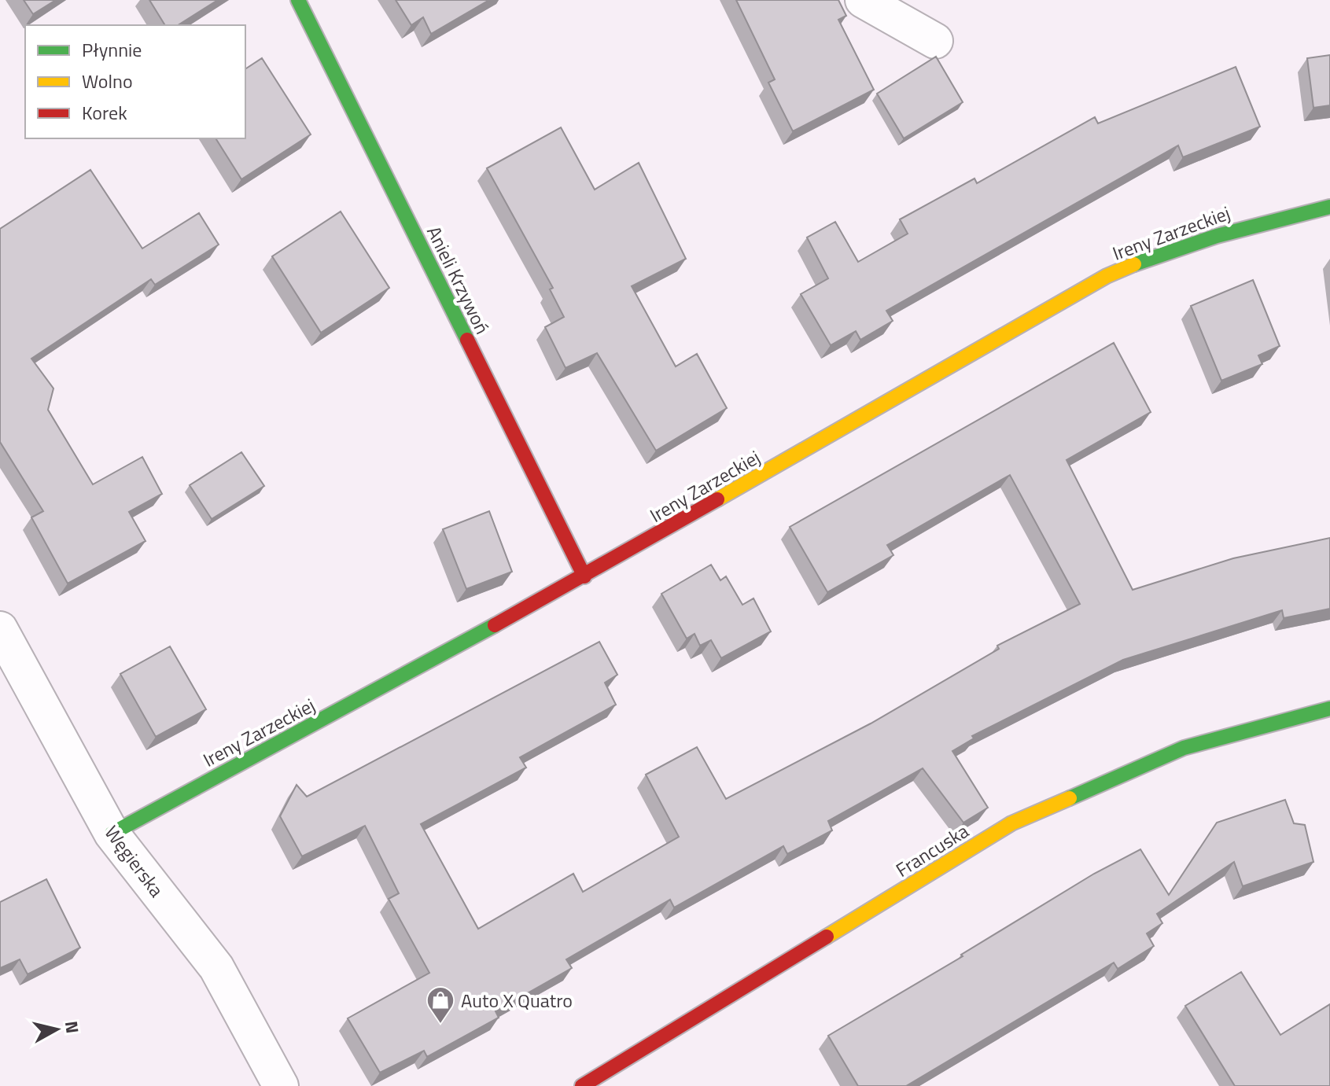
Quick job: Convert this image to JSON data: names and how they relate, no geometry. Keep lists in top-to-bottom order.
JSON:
{
  "streets": {
    "street": [
      "Ireny Zarzeckiej",
      "Anieli Krzywoń",
      "Francuska",
      "Węgierska"
    ]
  },
  "crossings": [
    ["Ireny Zarzeckiej", "Anieli Krzywoń"],
    ["Ireny Zarzeckiej", "Węgierska"]
  ],
  "places": {
    "shop": ["Auto X Quatro"]
  },
  "legend": ["Płynnie", "Wolno", "Korek"],
  "north": "right"
}
